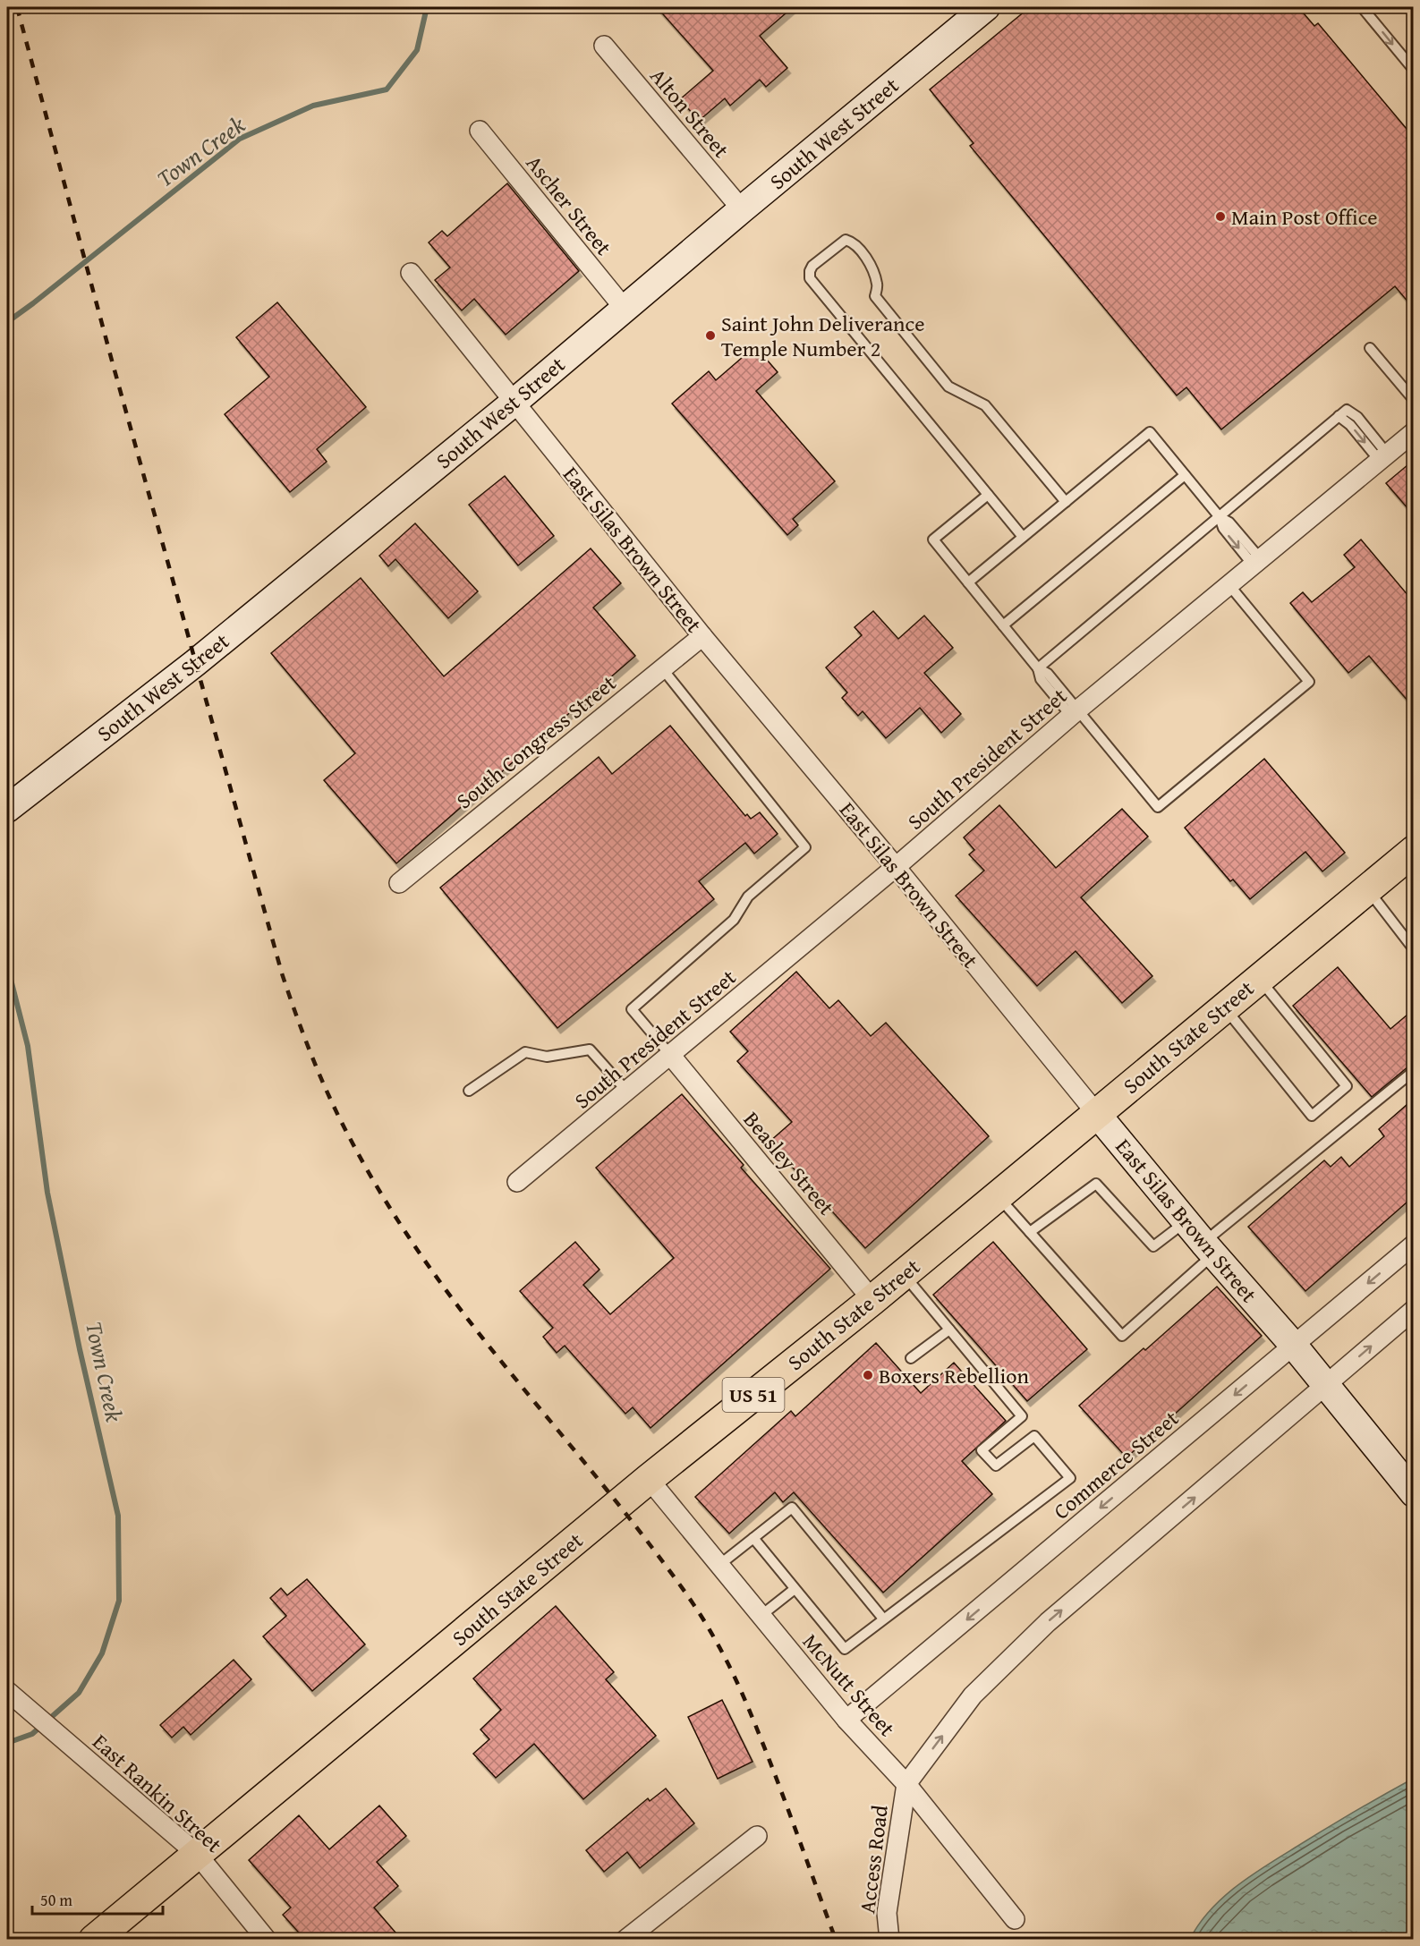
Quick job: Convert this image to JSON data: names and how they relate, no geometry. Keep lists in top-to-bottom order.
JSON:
{
  "streets": {
    "main road": ["South State Street", "US 51"],
    "street": [
      "Alton Street",
      "South West Street",
      "Ascher Street",
      "East Silas Brown Street",
      "South Congress Street",
      "South President Street",
      "Beasley Street",
      "Commerce Street",
      "McNutt Street",
      "East Rankin Street",
      "Access Road"
    ]
  },
  "crossings": [
    ["Alton Street", "South West Street"],
    ["South West Street", "Ascher Street"],
    ["South West Street", "East Silas Brown Street"],
    ["East Silas Brown Street", "South Congress Street"],
    ["East Silas Brown Street", "South President Street"],
    ["East Silas Brown Street", "South State Street"],
    ["East Silas Brown Street", "Commerce Street"],
    ["South President Street", "Beasley Street"],
    ["South State Street", "Beasley Street"],
    ["South State Street", "McNutt Street"],
    ["South State Street", "East Rankin Street"],
    ["Commerce Street", "McNutt Street"],
    ["McNutt Street", "Access Road"]
  ],
  "water": ["Town Creek"],
  "places": ["Main Post Office", "Saint John Deliverance Temple Number 2", "Boxers Rebellion"],
  "scale_bar": "50 m"
}
